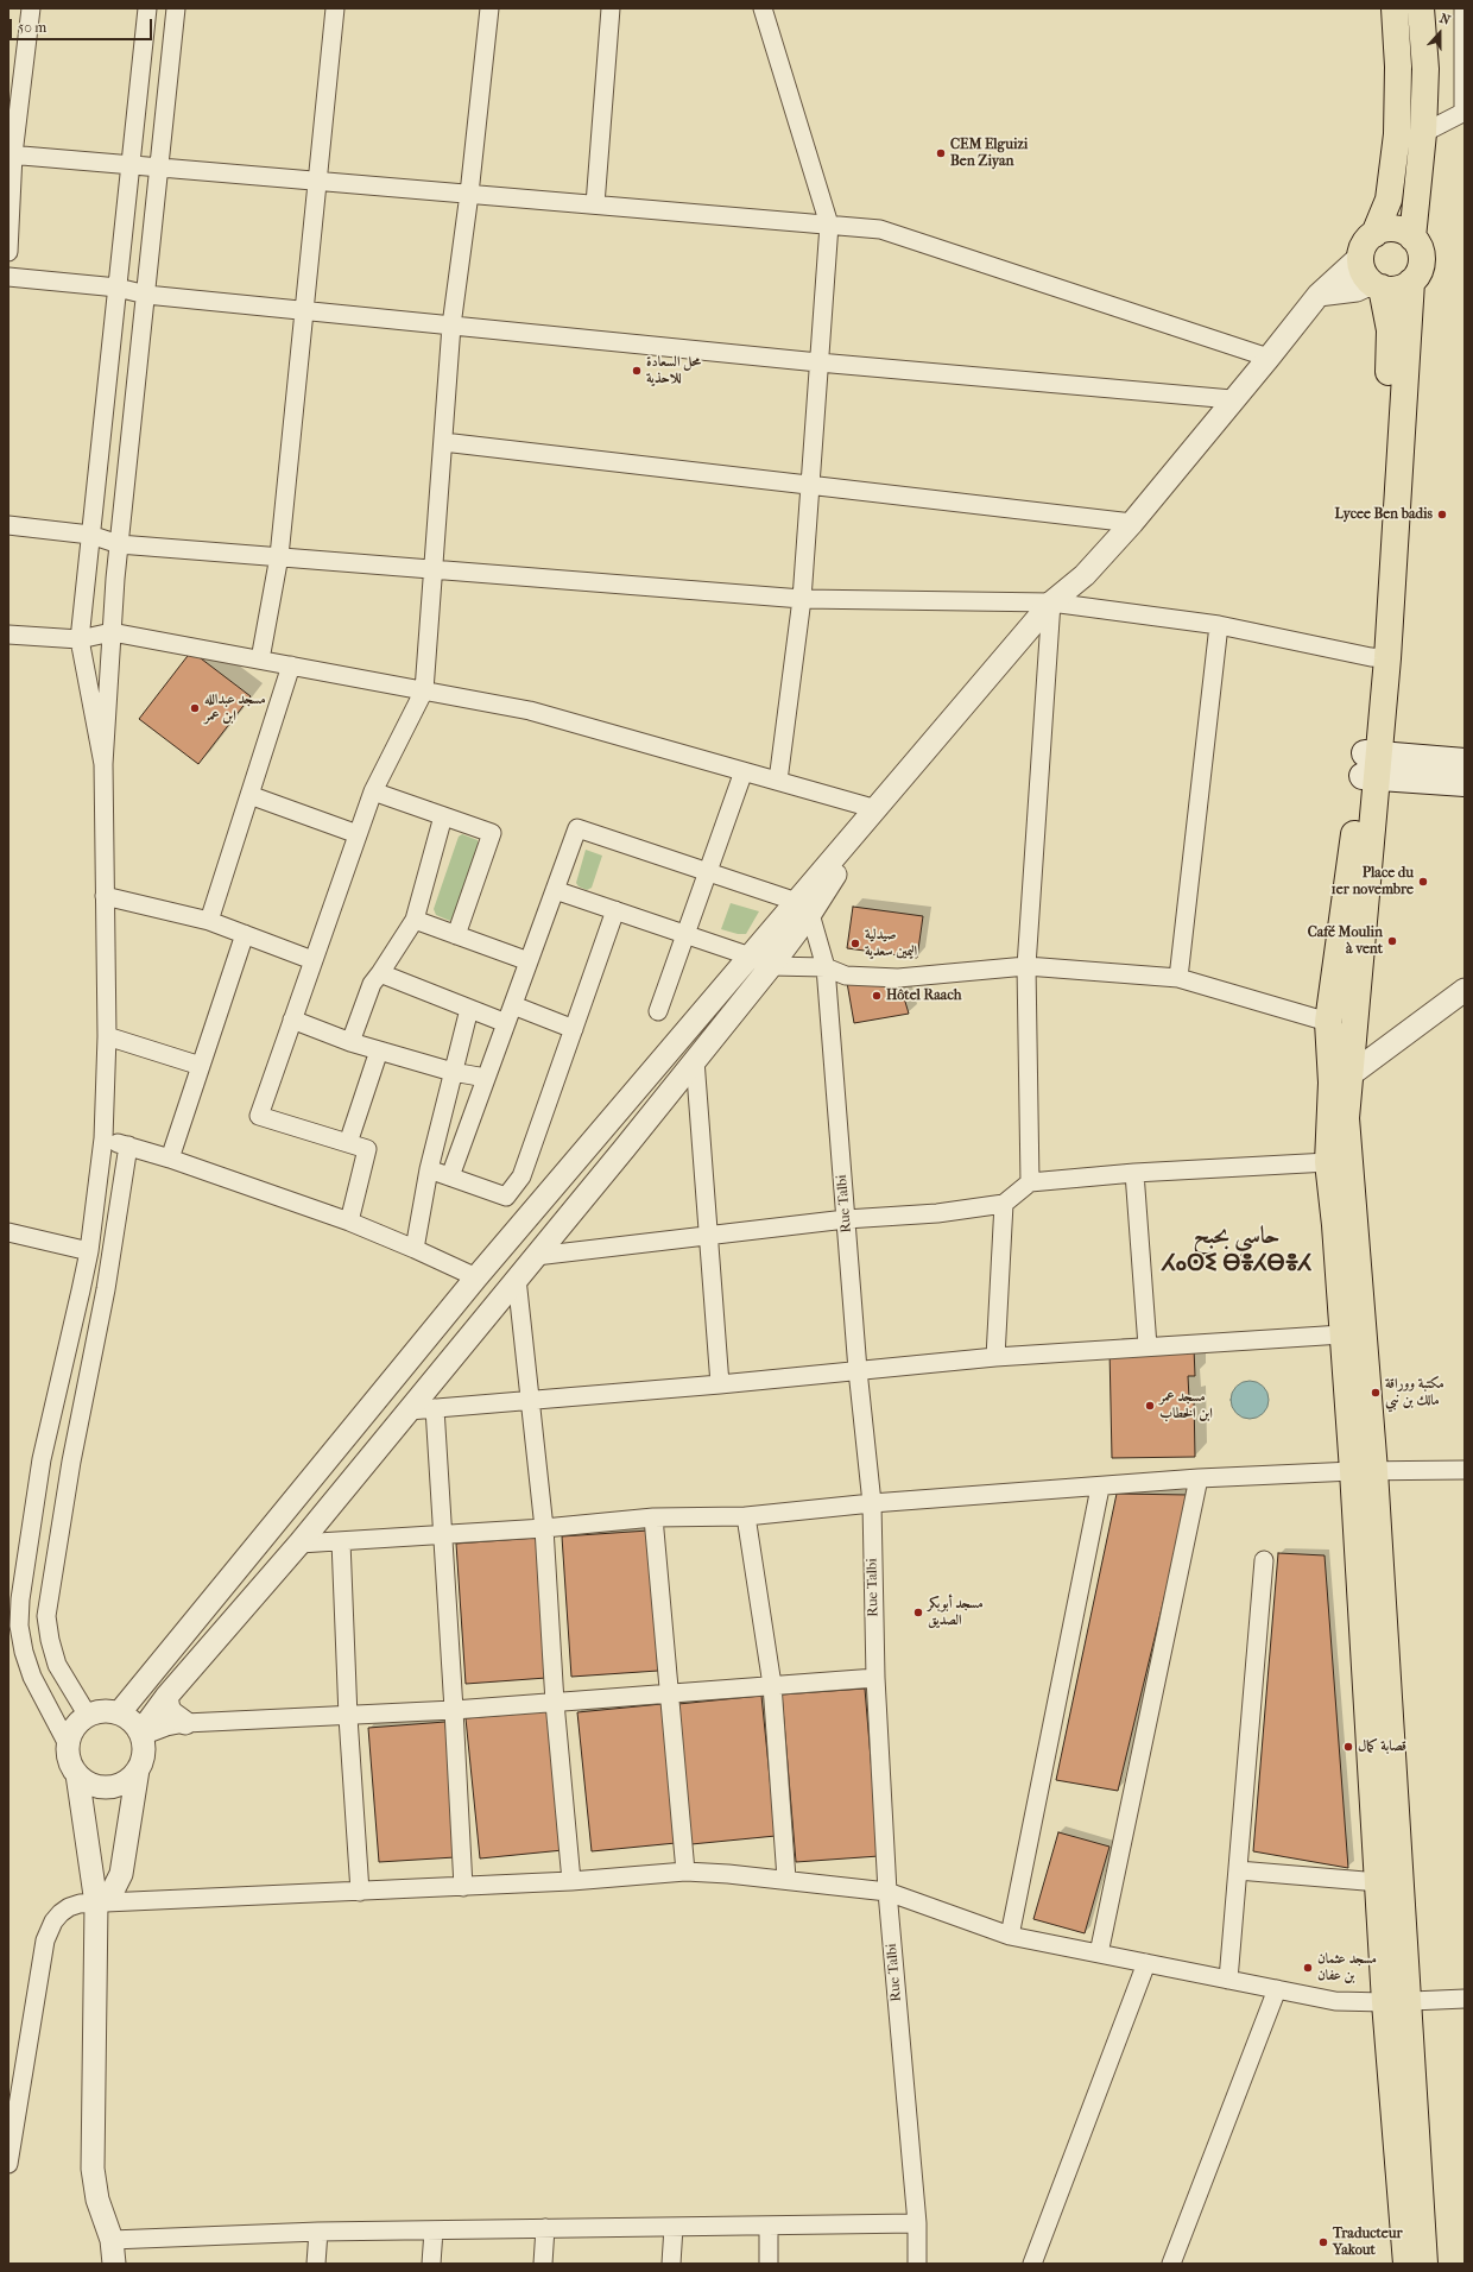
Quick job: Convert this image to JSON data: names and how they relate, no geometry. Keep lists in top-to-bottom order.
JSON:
{
  "streets": {
    "street": ["Rue Talbi"]
  },
  "districts": ["حاسي بحبح ⵃⴰⵙⵉ ⴱⴻⵃⴱⴻⵃ"],
  "places": [
    "CEM Elguizi Ben Ziyan",
    "محل السعادة للاحذية",
    "Lycee Ben badis",
    "مسجد عبدالله ابن عمر",
    "Place du 1er novembre",
    "Café Moulin à vent",
    "صيدلية اليمين سعدية",
    "Hôtel Raach",
    "مكتبة ووراقة مالك بن نبي",
    "مسجد عمر ابن الخطاب",
    "مسجد أبوبكر الصديق",
    "قصابة كمال",
    "مسجد عثمان بن عفان",
    "Traducteur Yakout"
  ],
  "scale_bar": "50 m",
  "north": "top"
}
